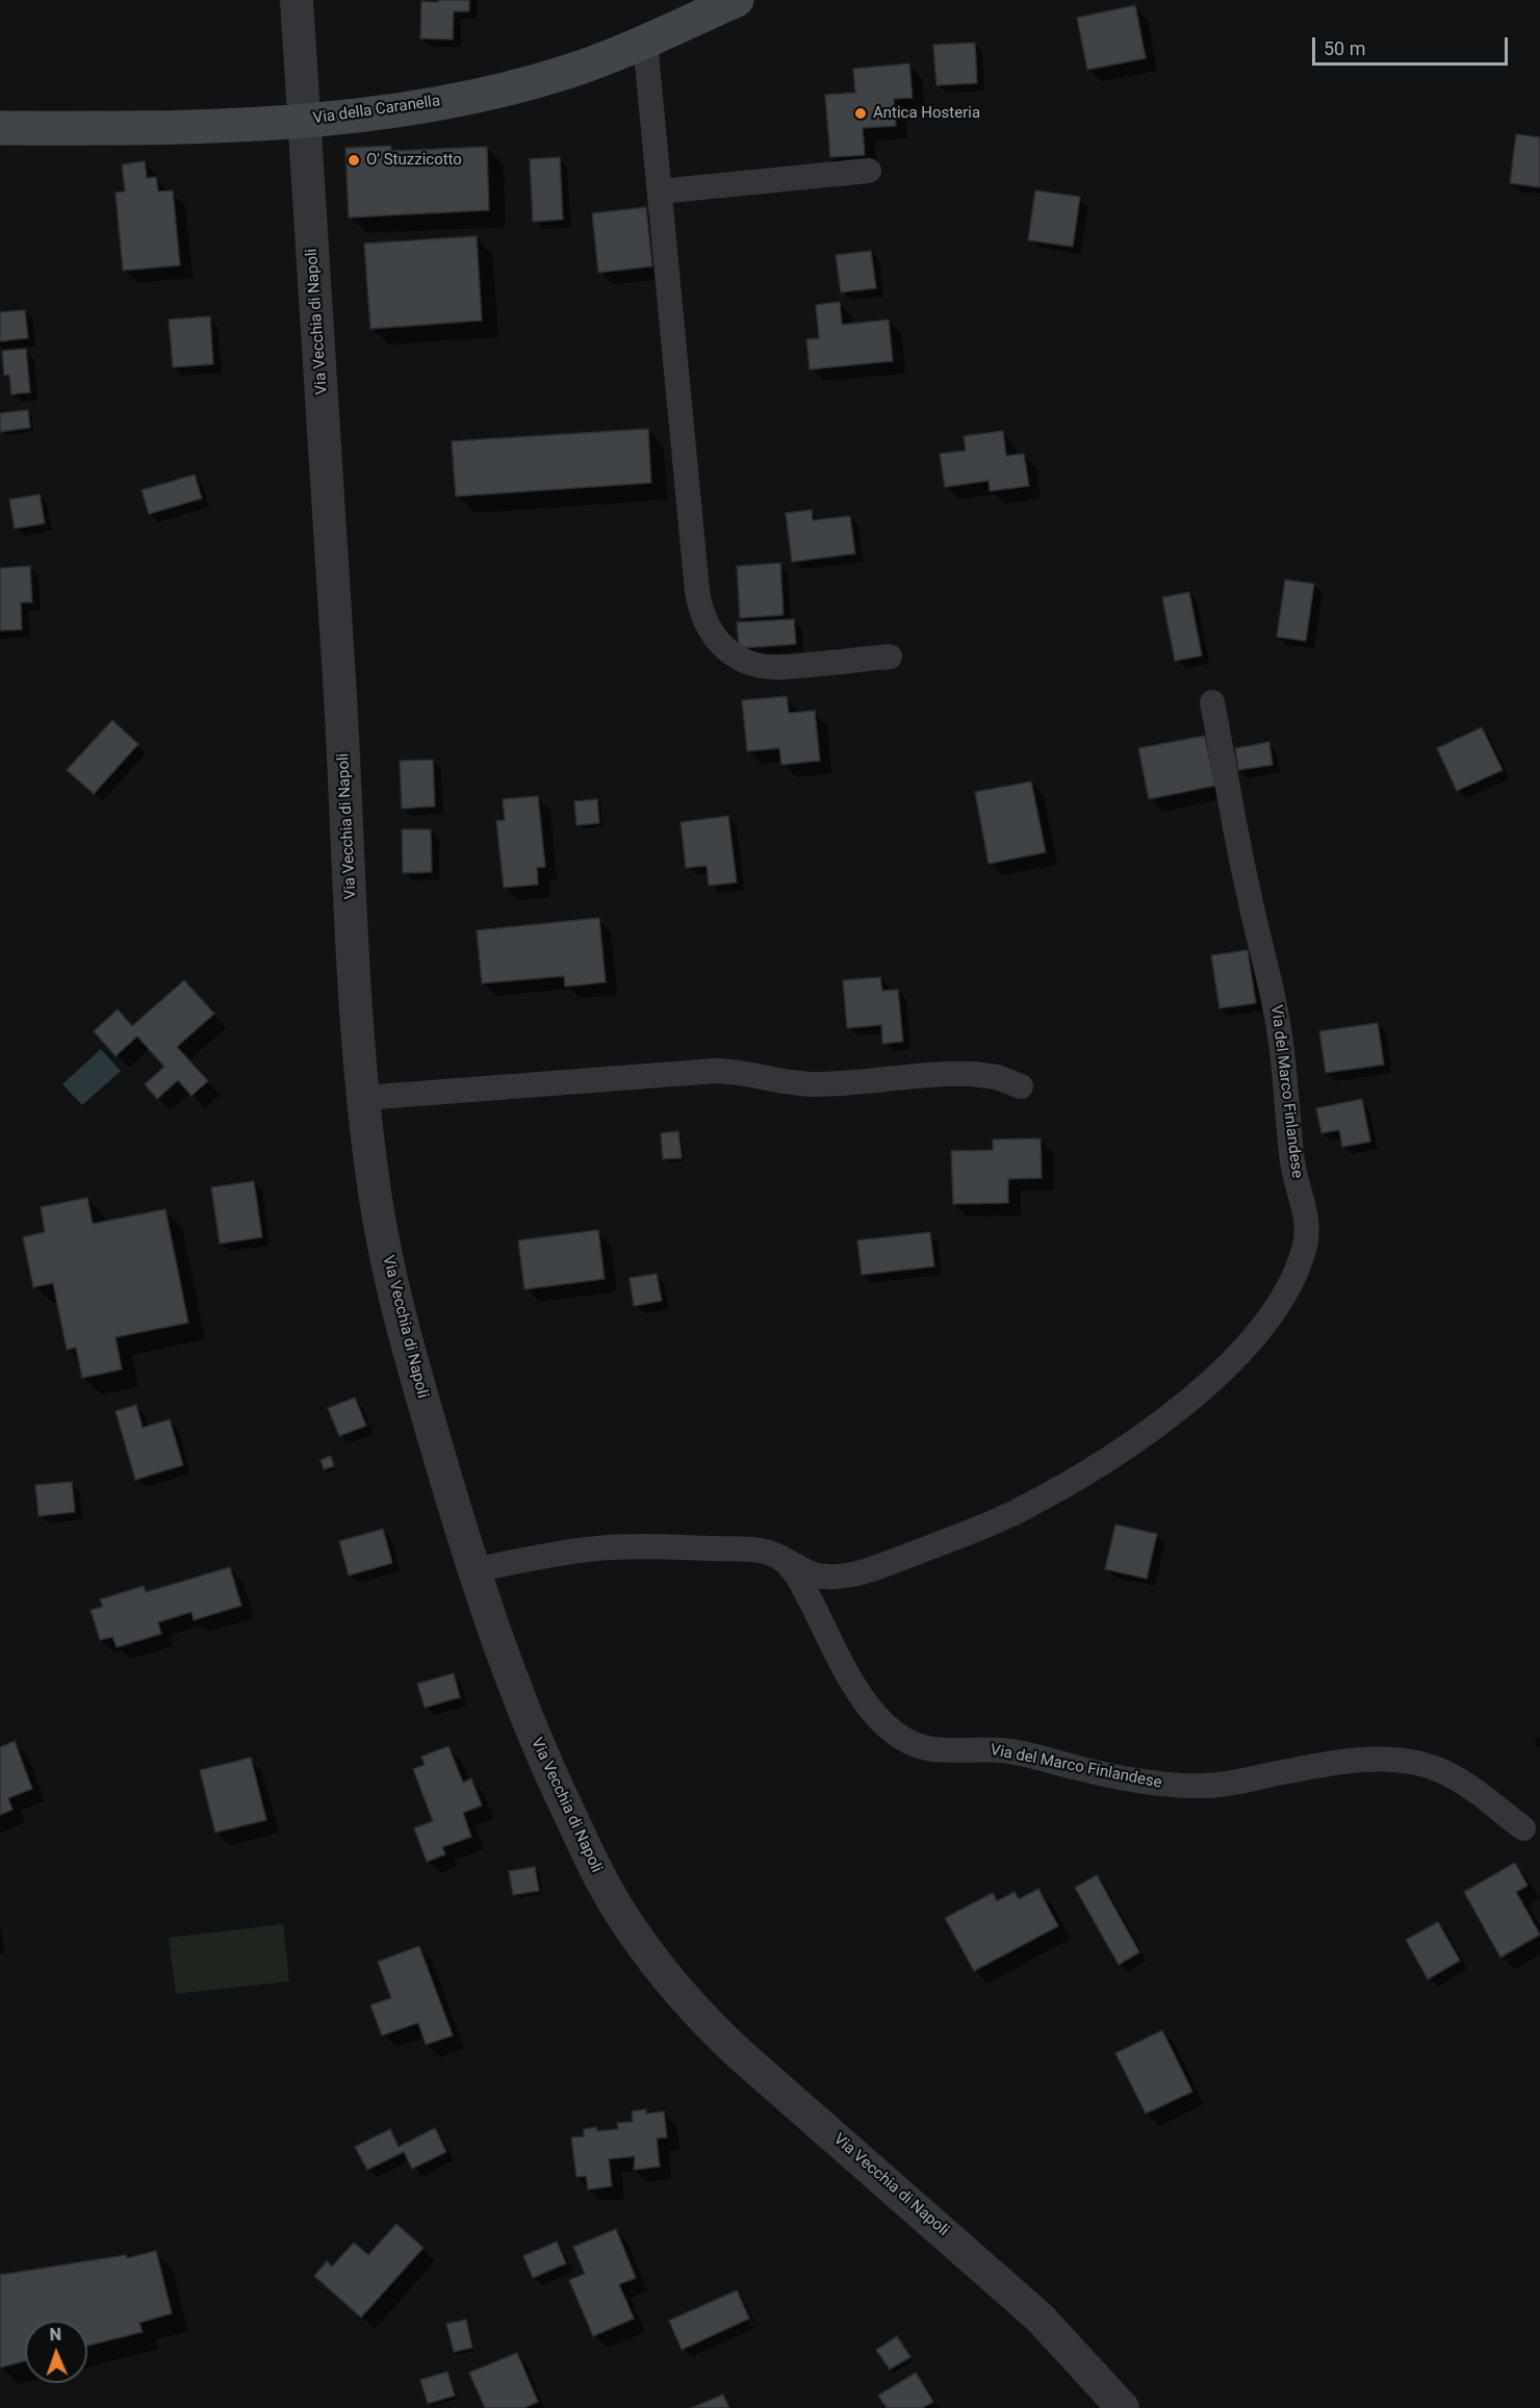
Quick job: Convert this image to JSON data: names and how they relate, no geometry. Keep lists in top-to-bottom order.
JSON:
{
  "streets": {
    "main road": ["Via della Caranella"],
    "street": ["Via Vecchia di Napoli", "Via del Marco Finlandese"]
  },
  "crossings": [
    ["Via della Caranella", "Via Vecchia di Napoli"],
    ["Via Vecchia di Napoli", "Via del Marco Finlandese"]
  ],
  "places": ["Antica Hosteria", "O' Stuzzicotto"],
  "scale_bar": "50 m",
  "north": "top"
}
